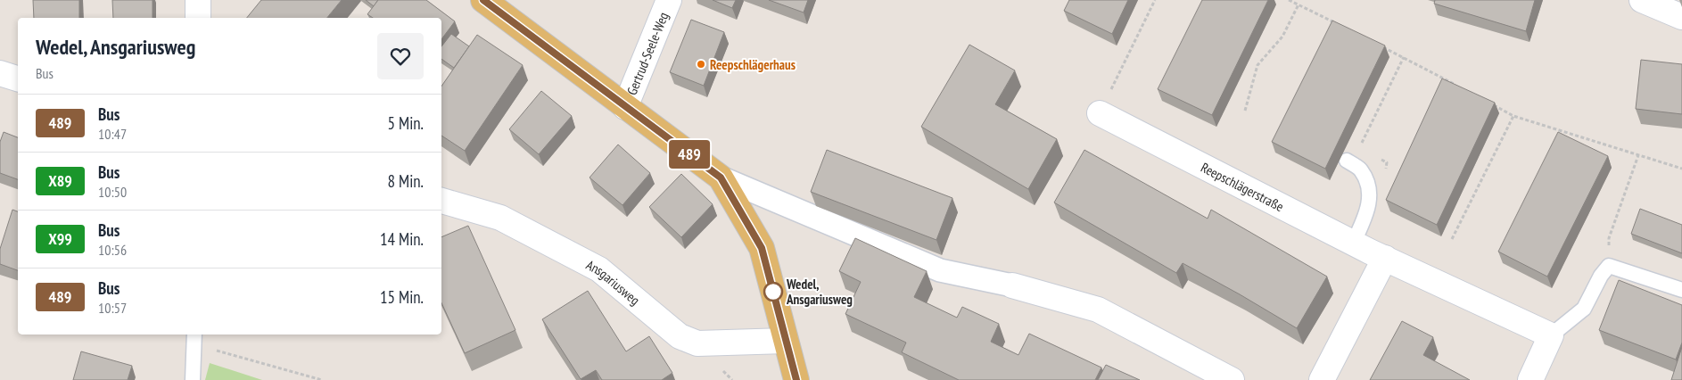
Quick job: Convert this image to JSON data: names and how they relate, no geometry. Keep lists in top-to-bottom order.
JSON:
{
  "streets": {
    "street": ["Gertrud-Seele-Weg", "Reepschlägerstraße", "Ansgariusweg"]
  },
  "places": ["Reepschlägerhaus", "Wedel, Ansgariusweg"],
  "lines": ["bus line 489"],
  "page": {
    "on_map": "489",
    "heading": ["Wedel, Ansgariusweg", "Bus"],
    "list": [
      {
        "mark": "489",
        "name": "Bus",
        "note": "10:47",
        "value": "5 Min."
      },
      {
        "mark": "X89",
        "name": "Bus",
        "note": "10:50",
        "value": "8 Min."
      },
      {
        "mark": "X99",
        "name": "Bus",
        "note": "10:56",
        "value": "14 Min."
      },
      {
        "mark": "489",
        "name": "Bus",
        "note": "10:57",
        "value": "15 Min."
      }
    ]
  }
}
